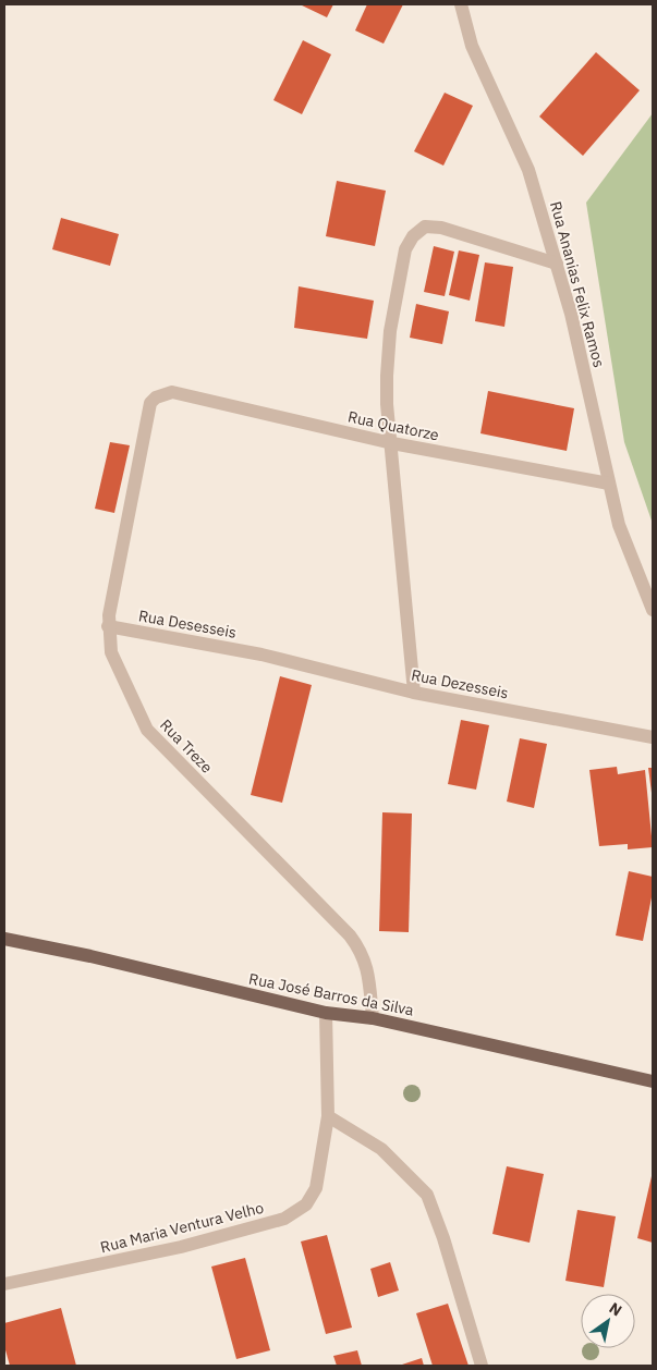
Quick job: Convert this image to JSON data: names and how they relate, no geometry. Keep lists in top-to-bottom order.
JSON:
{
  "streets": {
    "main road": ["Rua José Barros da Silva"],
    "street": [
      "Rua Ananias Felix Ramos",
      "Rua Quatorze",
      "Rua Desesseis",
      "Rua Dezesseis",
      "Rua Treze",
      "Rua Maria Ventura Velho"
    ]
  },
  "crossings": [
    ["Rua Ananias Felix Ramos", "Rua Quatorze"],
    ["Rua Quatorze", "Rua Treze"],
    ["Rua Desesseis", "Rua Dezesseis"],
    ["Rua Desesseis", "Rua Treze"],
    ["Rua Treze", "Rua José Barros da Silva"],
    ["Rua José Barros da Silva", "Rua Maria Ventura Velho"]
  ],
  "north": "top right"
}
